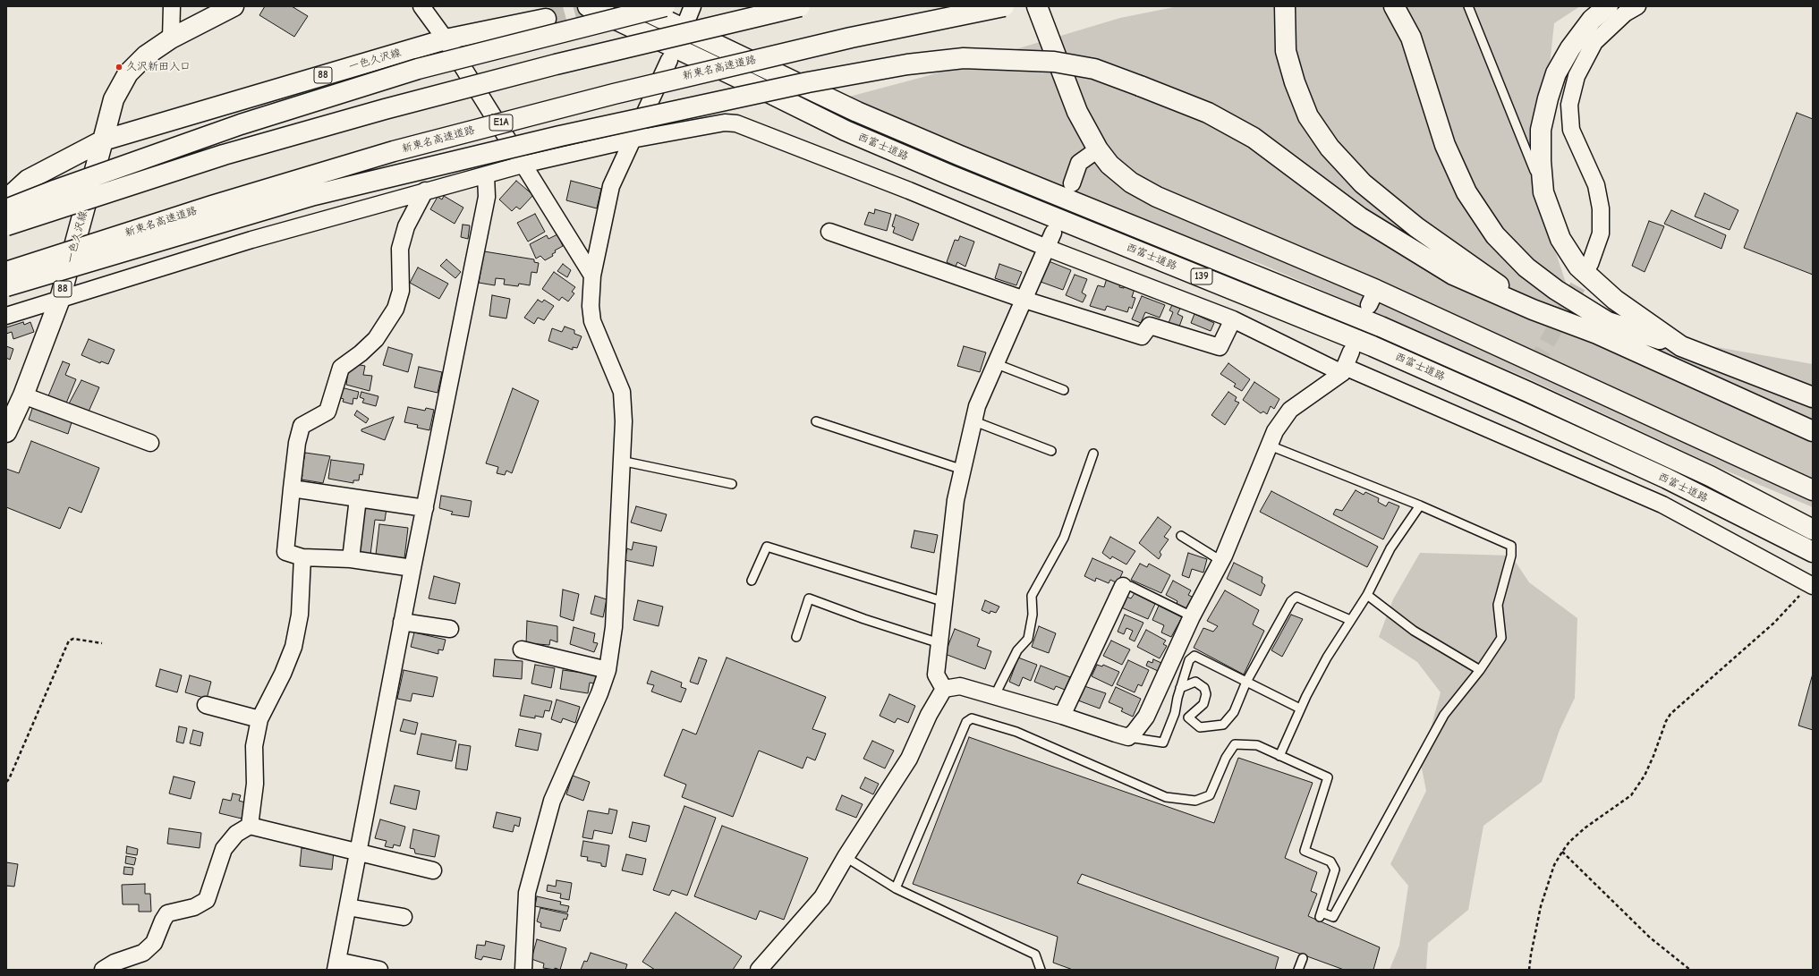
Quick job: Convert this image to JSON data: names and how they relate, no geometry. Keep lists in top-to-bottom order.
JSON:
{
  "streets": {
    "main road": [
      "一色久沢線",
      "新東名高速道路",
      "88",
      "E1A",
      "西富士道路",
      "139"
    ]
  },
  "places": ["久沢新田入口"]
}
